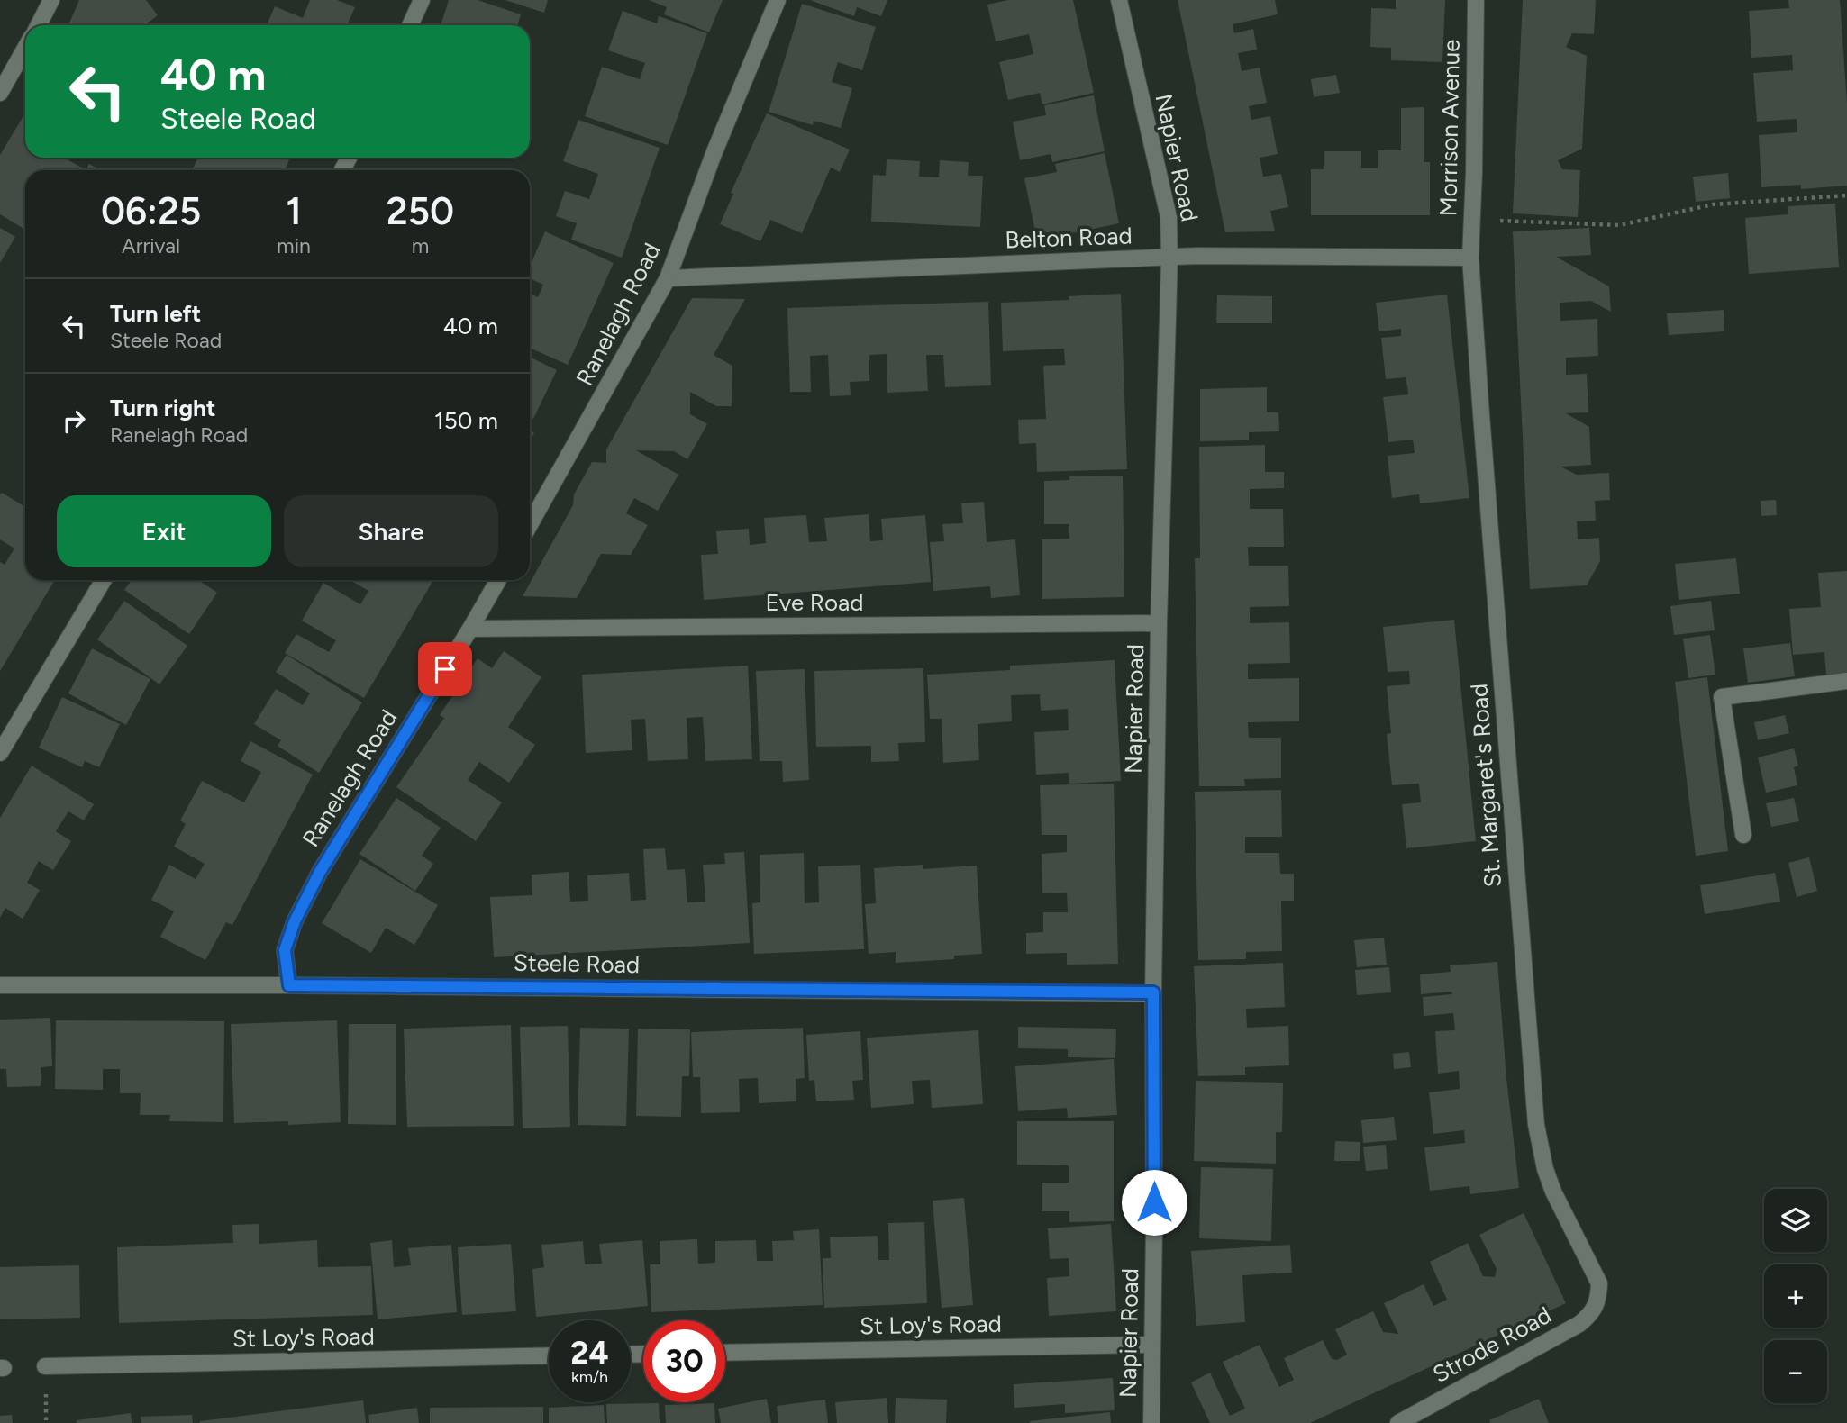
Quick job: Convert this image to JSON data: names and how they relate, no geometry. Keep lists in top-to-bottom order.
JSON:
{
  "streets": {
    "street": [
      "Morrison Avenue",
      "Napier Road",
      "Belton Road",
      "Ranelagh Road",
      "Eve Road",
      "St. Margaret's Road",
      "Steele Road",
      "St Loy's Road",
      "Strode Road"
    ]
  },
  "crossings": [
    ["Morrison Avenue", "Belton Road"],
    ["Morrison Avenue", "St. Margaret's Road"],
    ["Napier Road", "Belton Road"],
    ["Napier Road", "Eve Road"],
    ["Napier Road", "Steele Road"],
    ["Napier Road", "St Loy's Road"],
    ["Belton Road", "Ranelagh Road"],
    ["Belton Road", "St. Margaret's Road"],
    ["Ranelagh Road", "Eve Road"],
    ["Ranelagh Road", "Steele Road"],
    ["St. Margaret's Road", "Strode Road"]
  ],
  "page": {
    "turn": ["40 m", "Steele Road"],
    "eta": [
      "06:25",
      "Arrival",
      "1",
      "min",
      "250",
      "m"
    ],
    "list": [
      {
        "name": "Turn left",
        "note": "Steele Road",
        "value": "40 m"
      },
      {
        "name": "Turn right",
        "note": "Ranelagh Road",
        "value": "150 m"
      }
    ],
    "buttons": ["Exit", "Share"],
    "map_buttons": ["+", "−"],
    "speed": "24 km/h",
    "limit": "30"
  }
}
